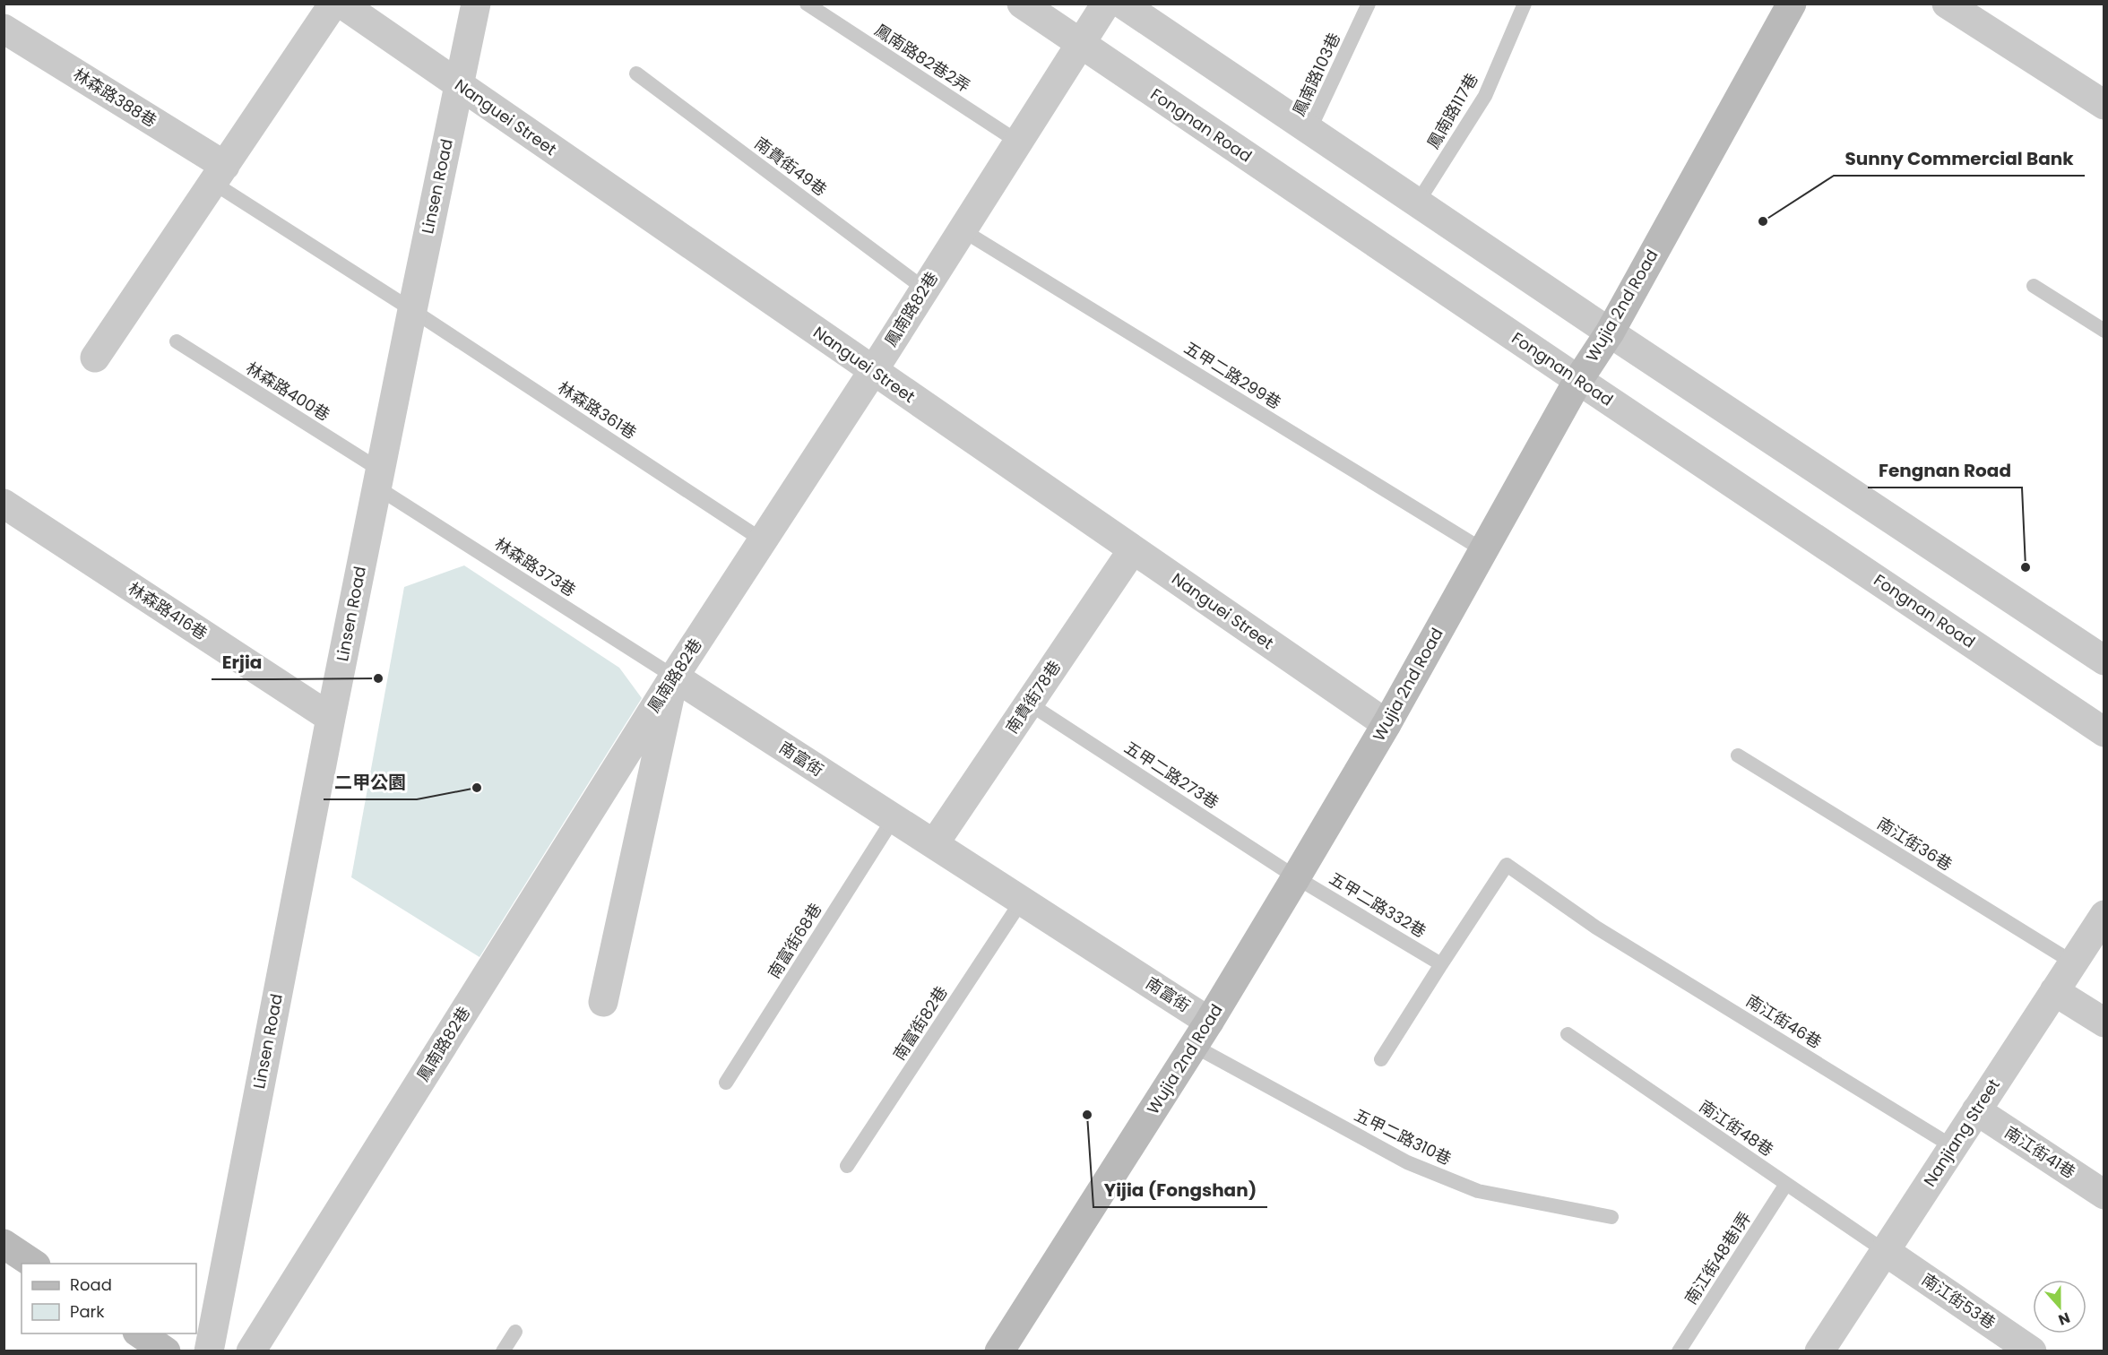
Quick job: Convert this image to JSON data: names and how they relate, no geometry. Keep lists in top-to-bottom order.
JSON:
{
  "streets": {
    "main road": ["Wujia 2nd Road"],
    "street": [
      "林森路388巷",
      "Nanguei Street",
      "Fongnan Road",
      "Linsen Road",
      "鳳南路82巷",
      "林森路416巷",
      "南貴街78巷",
      "南富街",
      "Nanjiang Street",
      "南江街41巷",
      "南江街53巷"
    ],
    "lane": [
      "鳳南路82巷2弄",
      "鳳南路103巷",
      "鳳南路117巷",
      "南貴街49巷",
      "五甲二路299巷",
      "林森路400巷",
      "林森路361巷",
      "林森路373巷",
      "五甲二路273巷",
      "南江街36巷",
      "五甲二路332巷",
      "南富街68巷",
      "南江街46巷",
      "南富街82巷",
      "南江街48巷",
      "五甲二路310巷",
      "南江街48巷1弄"
    ]
  },
  "crossings": [
    ["鳳南路82巷2弄", "鳳南路82巷"],
    ["林森路388巷", "Linsen Road"],
    ["林森路388巷", "林森路361巷"],
    ["Nanguei Street", "Linsen Road"],
    ["Nanguei Street", "Wujia 2nd Road"],
    ["Nanguei Street", "鳳南路82巷"],
    ["Nanguei Street", "南貴街78巷"],
    ["Fongnan Road", "Wujia 2nd Road"],
    ["Fongnan Road", "鳳南路82巷"],
    ["南貴街49巷", "鳳南路82巷"],
    ["Linsen Road", "林森路400巷"],
    ["Linsen Road", "林森路361巷"],
    ["Linsen Road", "林森路373巷"],
    ["Linsen Road", "林森路416巷"],
    ["Wujia 2nd Road", "五甲二路299巷"],
    ["Wujia 2nd Road", "南富街"],
    ["Wujia 2nd Road", "五甲二路273巷"],
    ["Wujia 2nd Road", "五甲二路332巷"],
    ["Wujia 2nd Road", "五甲二路310巷"],
    ["鳳南路82巷", "五甲二路299巷"],
    ["鳳南路82巷", "林森路361巷"],
    ["鳳南路82巷", "林森路373巷"],
    ["鳳南路82巷", "南富街"],
    ["林森路400巷", "林森路373巷"],
    ["林森路373巷", "南富街"],
    ["南貴街78巷", "南富街"],
    ["南貴街78巷", "五甲二路273巷"],
    ["南富街", "南富街68巷"],
    ["南富街", "南富街82巷"],
    ["五甲二路273巷", "五甲二路332巷"],
    ["南江街36巷", "Nanjiang Street"],
    ["五甲二路332巷", "南江街46巷"],
    ["南江街46巷", "Nanjiang Street"],
    ["南江街48巷", "Nanjiang Street"],
    ["南江街48巷", "南江街48巷1弄"],
    ["南江街48巷", "南江街53巷"],
    ["Nanjiang Street", "南江街41巷"],
    ["Nanjiang Street", "南江街53巷"]
  ],
  "places": [
    "Sunny Commercial Bank",
    "Fengnan Road",
    "Erjia",
    "二甲公園",
    "Yijia (Fongshan)"
  ],
  "legend": ["Road", "Park"],
  "north": "bottom"
}
